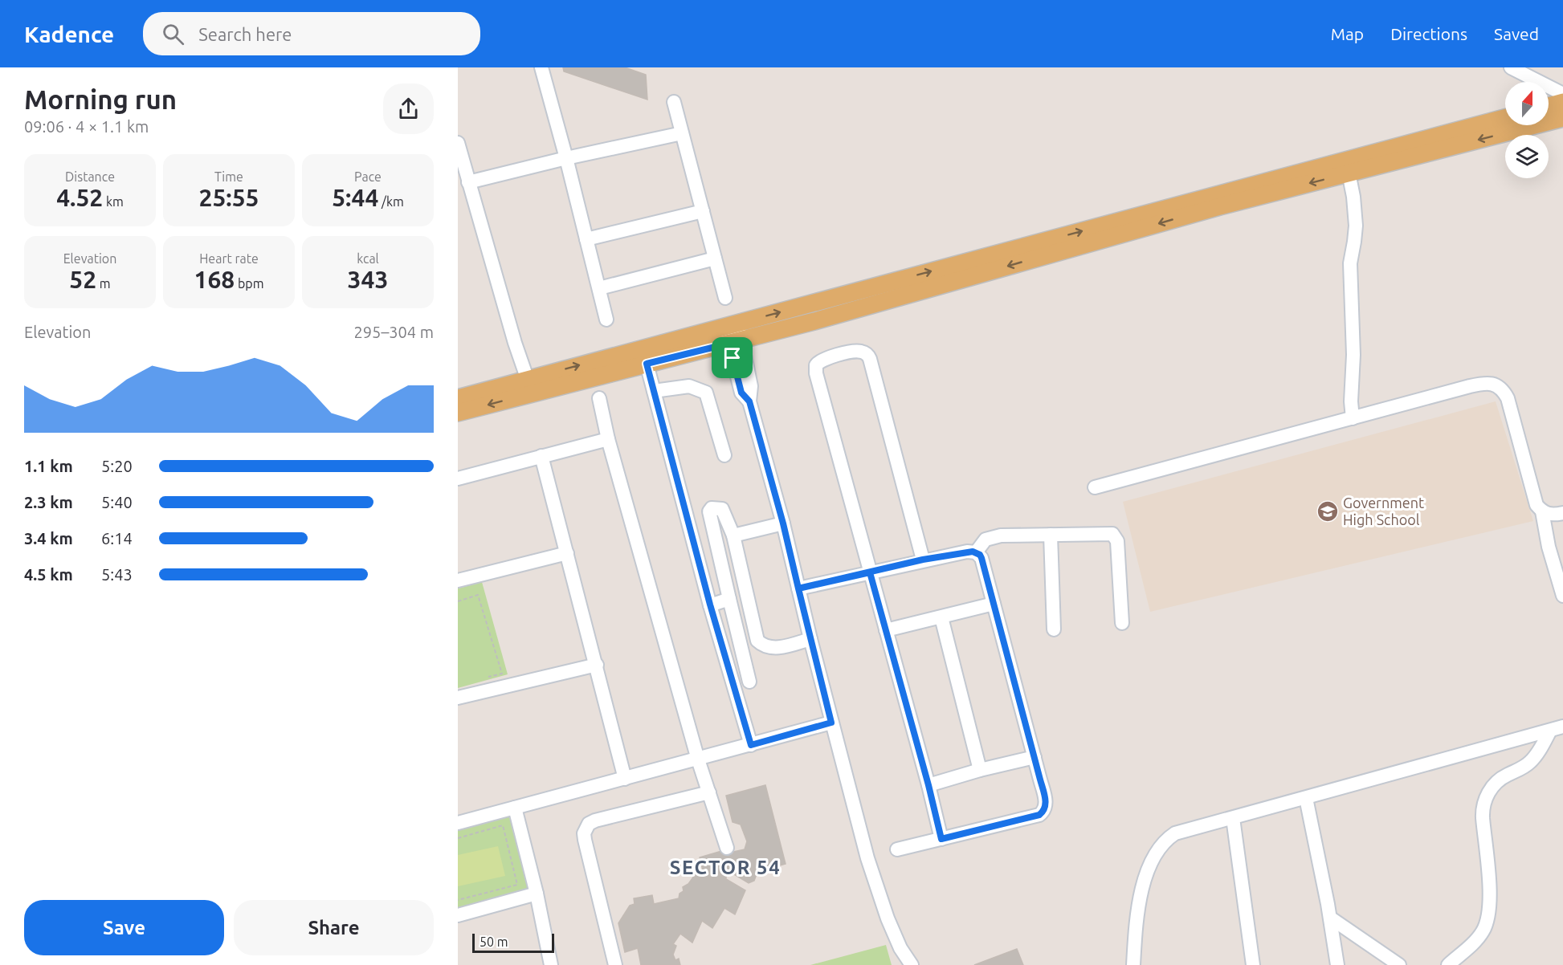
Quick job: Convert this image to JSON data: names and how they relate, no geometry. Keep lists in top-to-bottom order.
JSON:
{
  "districts": ["SECTOR 54"],
  "places": {
    "school or university": ["Government High School"]
  },
  "scale_bar": "50 m",
  "north": "top",
  "page": {
    "header": "Kadence",
    "search": "Search here",
    "nav": ["Map", "Directions", "Saved"],
    "heading": ["Morning run", "09:06 · 4 × 1.1 km"],
    "stats": [
      ["Distance", "4.52 km"],
      ["Time", "25:55"],
      ["Pace", "5:44 /km"],
      ["Elevation", "52 m"],
      ["Heart rate", "168 bpm"],
      ["kcal", "343"]
    ],
    "chart": ["Elevation", "295–304 m"],
    "list": [
      {
        "name": "1.1 km",
        "note": "5:20"
      },
      {
        "name": "2.3 km",
        "note": "5:40"
      },
      {
        "name": "3.4 km",
        "note": "6:14"
      },
      {
        "name": "4.5 km",
        "note": "5:43"
      }
    ],
    "buttons": ["Save", "Share"],
    "scale": "50 m"
  }
}
